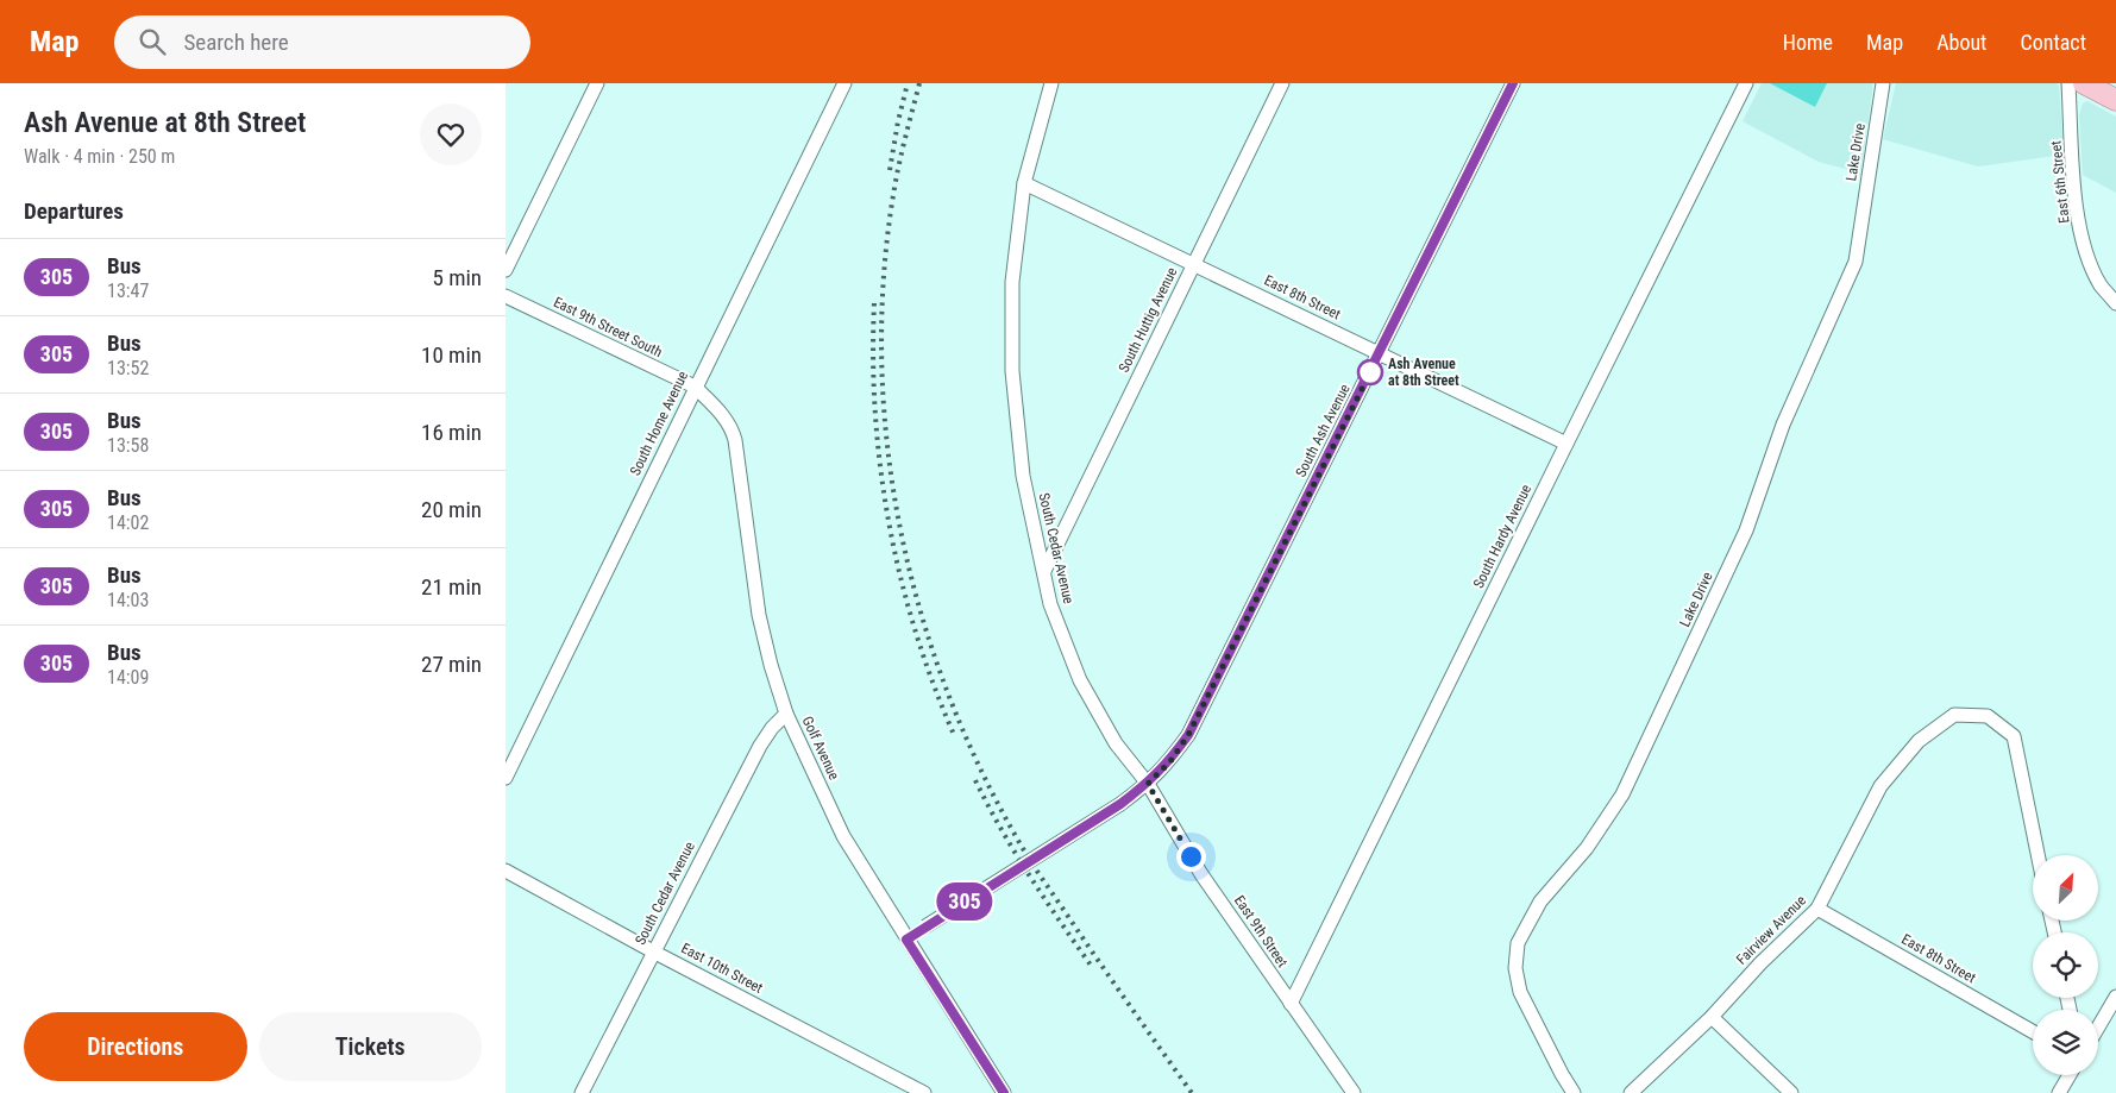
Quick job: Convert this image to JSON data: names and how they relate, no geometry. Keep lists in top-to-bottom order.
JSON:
{
  "streets": {
    "street": [
      "Lake Drive",
      "East 6th Street",
      "East 8th Street",
      "South Huttig Avenue",
      "East 9th Street South",
      "South Home Avenue",
      "South Ash Avenue",
      "South Hardy Avenue",
      "South Cedar Avenue",
      "Golf Avenue",
      "Fairview Avenue",
      "East 9th Street",
      "East 10th Street"
    ]
  },
  "crossings": [
    ["East 8th Street", "South Huttig Avenue"],
    ["East 8th Street", "South Ash Avenue"],
    ["East 8th Street", "South Hardy Avenue"],
    ["East 8th Street", "South Cedar Avenue"],
    ["East 8th Street", "Fairview Avenue"],
    ["South Huttig Avenue", "South Cedar Avenue"],
    ["East 9th Street South", "South Home Avenue"],
    ["East 9th Street South", "Golf Avenue"],
    ["South Home Avenue", "Golf Avenue"],
    ["South Ash Avenue", "South Cedar Avenue"],
    ["South Ash Avenue", "East 9th Street"],
    ["South Hardy Avenue", "East 9th Street"],
    ["South Cedar Avenue", "Golf Avenue"],
    ["South Cedar Avenue", "East 9th Street"],
    ["South Cedar Avenue", "East 10th Street"]
  ],
  "places": ["Ash Avenue at 8th Street"],
  "lines": ["bus line 305"],
  "north": "top right",
  "page": {
    "header": "Map",
    "search": "Search here",
    "nav": [
      "Home",
      "Map",
      "About",
      "Contact"
    ],
    "heading": [
      ["Ash Avenue at 8th Street", "Walk · 4 min · 250 m"],
      "Departures"
    ],
    "on_map": "305",
    "list": [
      {
        "mark": "305",
        "name": "Bus",
        "note": "13:47",
        "value": "5 min"
      },
      {
        "mark": "305",
        "name": "Bus",
        "note": "13:52",
        "value": "10 min"
      },
      {
        "mark": "305",
        "name": "Bus",
        "note": "13:58",
        "value": "16 min"
      },
      {
        "mark": "305",
        "name": "Bus",
        "note": "14:02",
        "value": "20 min"
      },
      {
        "mark": "305",
        "name": "Bus",
        "note": "14:03",
        "value": "21 min"
      },
      {
        "mark": "305",
        "name": "Bus",
        "note": "14:09",
        "value": "27 min"
      }
    ],
    "buttons": ["Directions", "Tickets"]
  }
}
